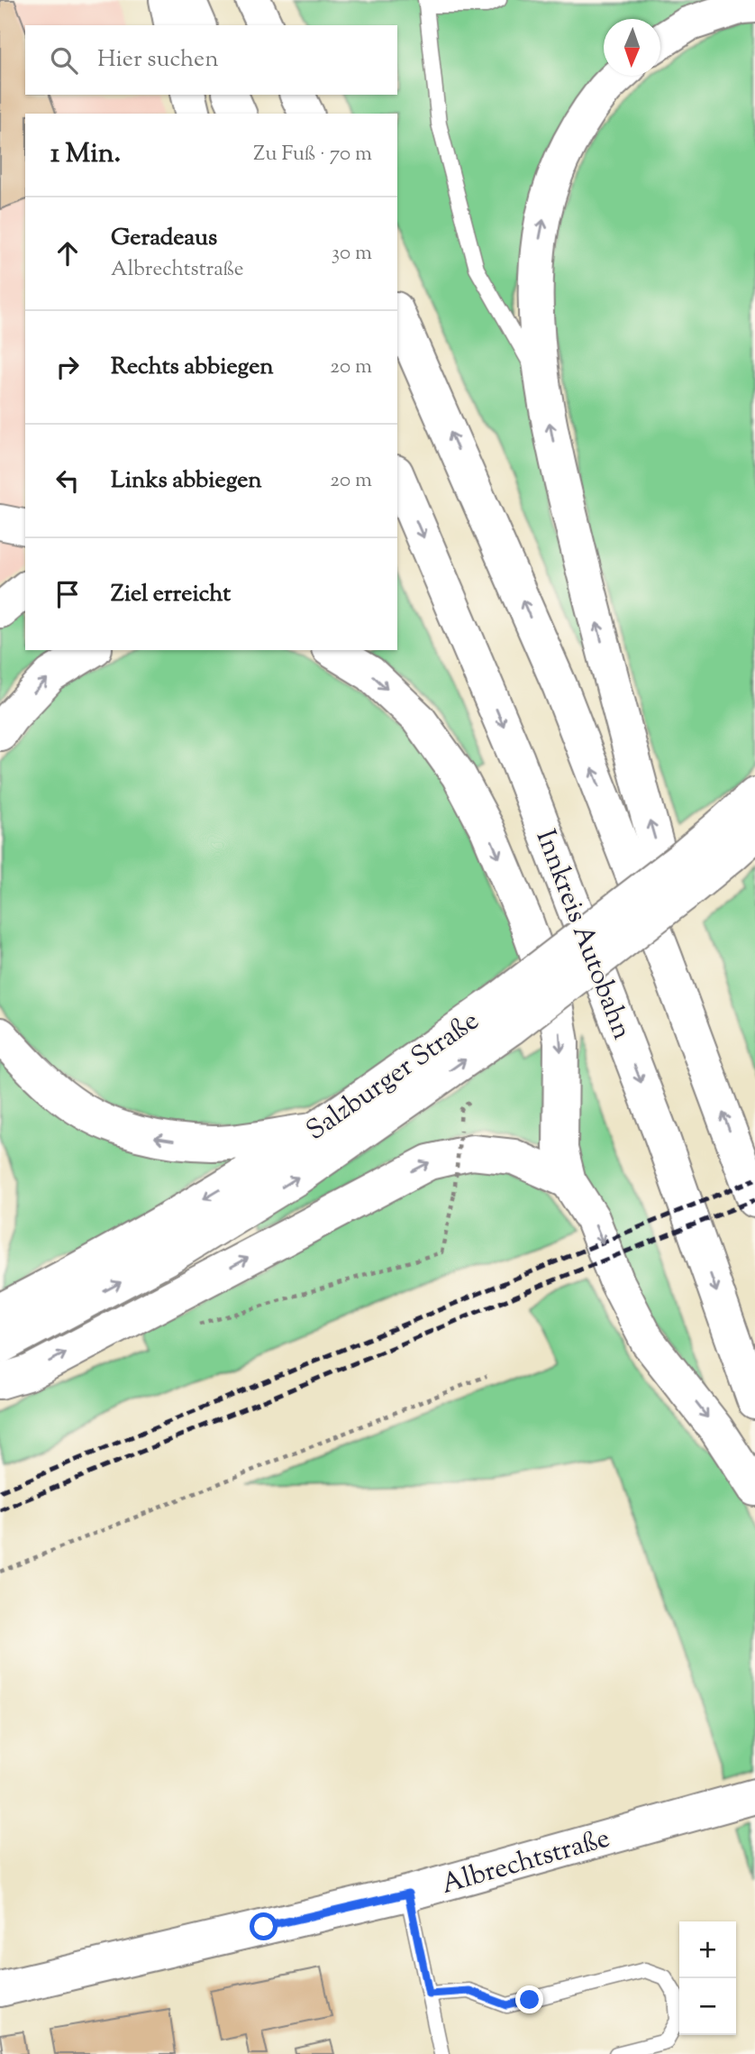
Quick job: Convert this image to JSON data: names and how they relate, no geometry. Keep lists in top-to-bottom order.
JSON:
{
  "streets": {
    "main road": ["Innkreis Autobahn", "Salzburger Straße", "Albrechtstraße"]
  },
  "north": "bottom",
  "page": {
    "search": "Hier suchen",
    "heading": ["1 Min.", "Zu Fuß · 70 m"],
    "list": [
      ["Geradeaus", "Albrechtstraße", "30 m"],
      ["Rechts abbiegen", "20 m"],
      ["Links abbiegen", "20 m"],
      "Ziel erreicht"
    ],
    "map_buttons": ["+", "−"]
  }
}
